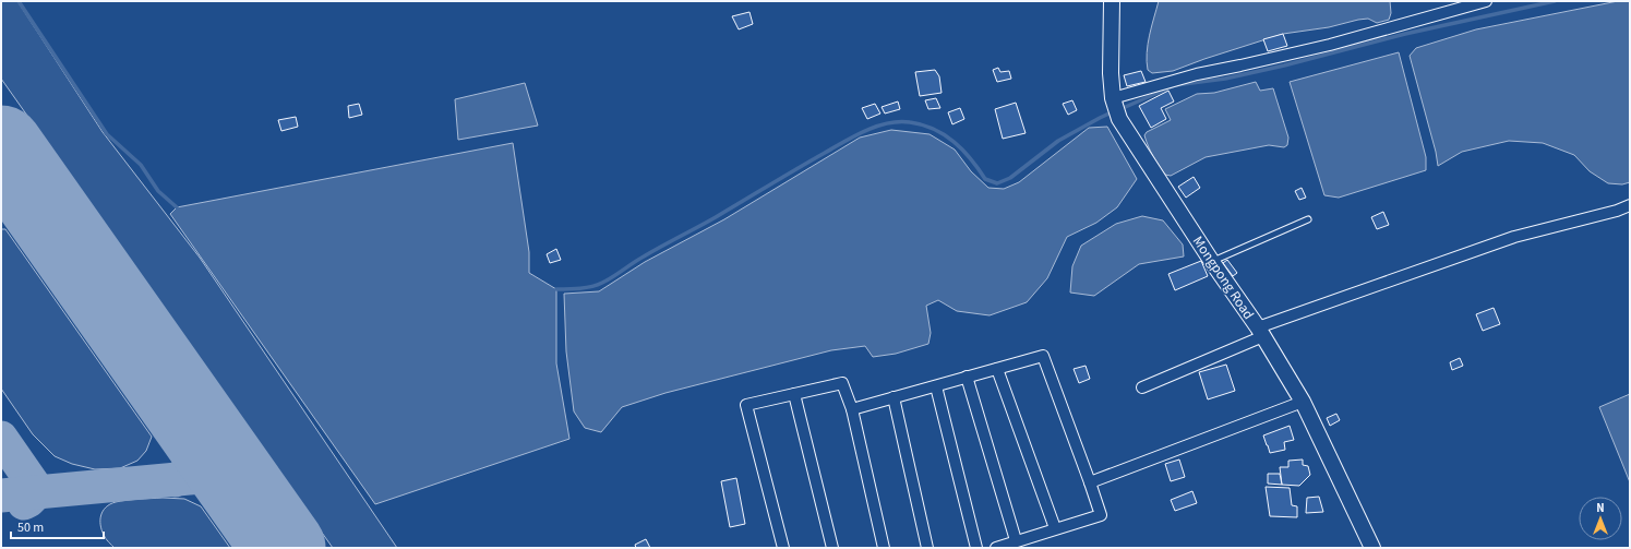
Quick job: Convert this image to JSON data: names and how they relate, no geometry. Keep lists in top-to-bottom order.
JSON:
{
  "streets": {
    "main road": ["Mongpong Road"]
  },
  "scale_bar": "50 m",
  "north": "top"
}
